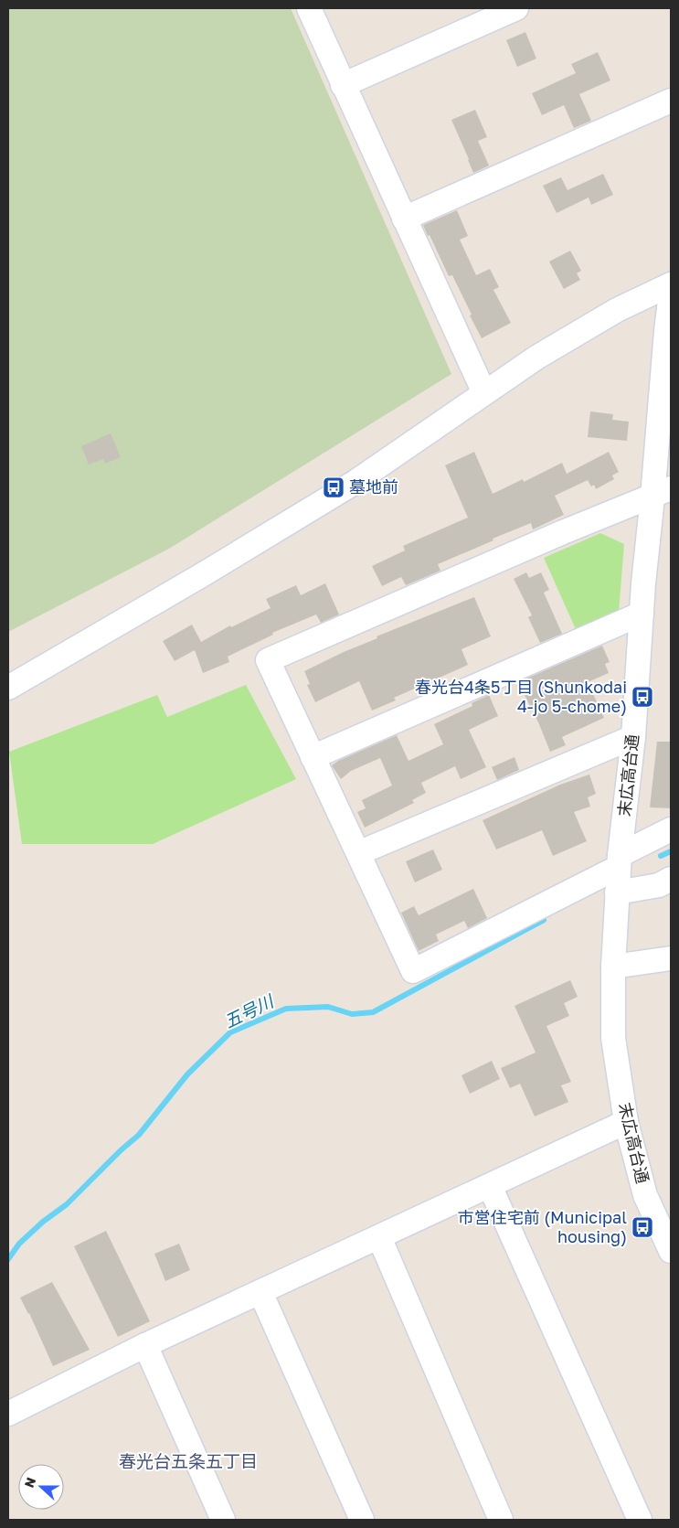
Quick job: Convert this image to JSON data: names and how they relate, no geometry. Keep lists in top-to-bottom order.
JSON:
{
  "streets": {
    "street": ["末広高台通"]
  },
  "districts": ["春光台五条五丁目"],
  "water": ["五号川"],
  "places": {
    "bus stop": ["墓地前", "春光台4条5丁目 (Shunkodai 4-jo 5-chome)", "市営住宅前 (Municipal housing)"]
  },
  "north": "left"
}
